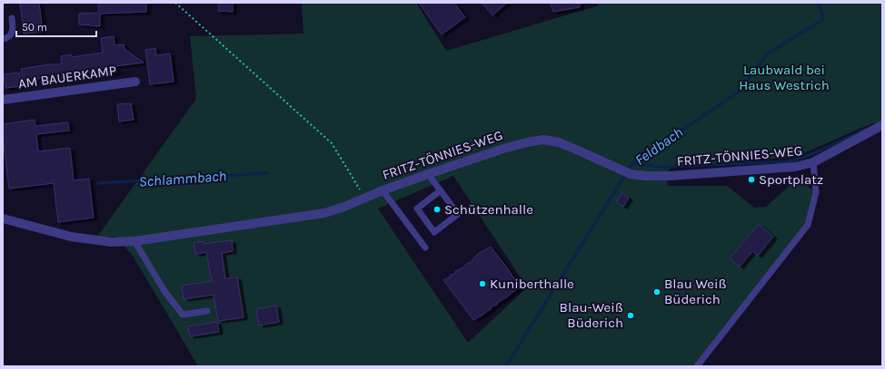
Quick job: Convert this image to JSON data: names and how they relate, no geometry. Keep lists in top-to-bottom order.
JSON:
{
  "streets": {
    "street": ["AM BAUERKAMP", "FRITZ-TÖNNIES-WEG"]
  },
  "water": ["Feldbach", "Schlammbach"],
  "parks": ["Laubwald bei Haus Westrich"],
  "places": [
    "Sportplatz",
    "Schützenhalle",
    "Kuniberthalle",
    "Blau Weiß Büderich",
    "Blau-Weiß Büderich"
  ],
  "scale_bar": "50 m"
}
